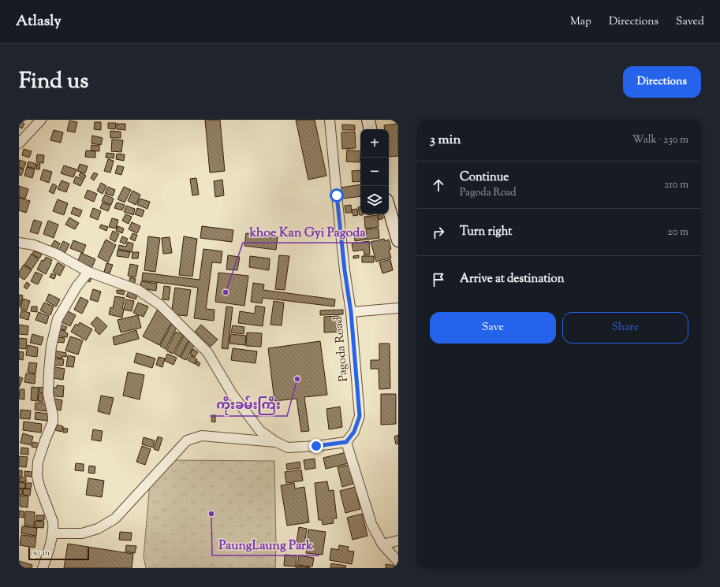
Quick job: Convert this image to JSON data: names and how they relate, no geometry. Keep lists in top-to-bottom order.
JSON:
{
  "streets": {
    "street": ["Pagoda Road"]
  },
  "places": ["khoe Kan Gyi Pagoda", "ကိုးခမ်းကြီး", "PaungLaung Park"],
  "scale_bar": "50 m",
  "page": {
    "header": "Atlasly",
    "nav": ["Map", "Directions", "Saved"],
    "title": "Find us",
    "buttons": [
      "Directions",
      ["Save", "Share"]
    ],
    "heading": ["3 min", "Walk · 230 m"],
    "map_buttons": ["+", "−"],
    "list": [
      ["Continue", "Pagoda Road", "210 m"],
      ["Turn right", "20 m"],
      "Arrive at destination"
    ],
    "scale": "50 m"
  }
}
